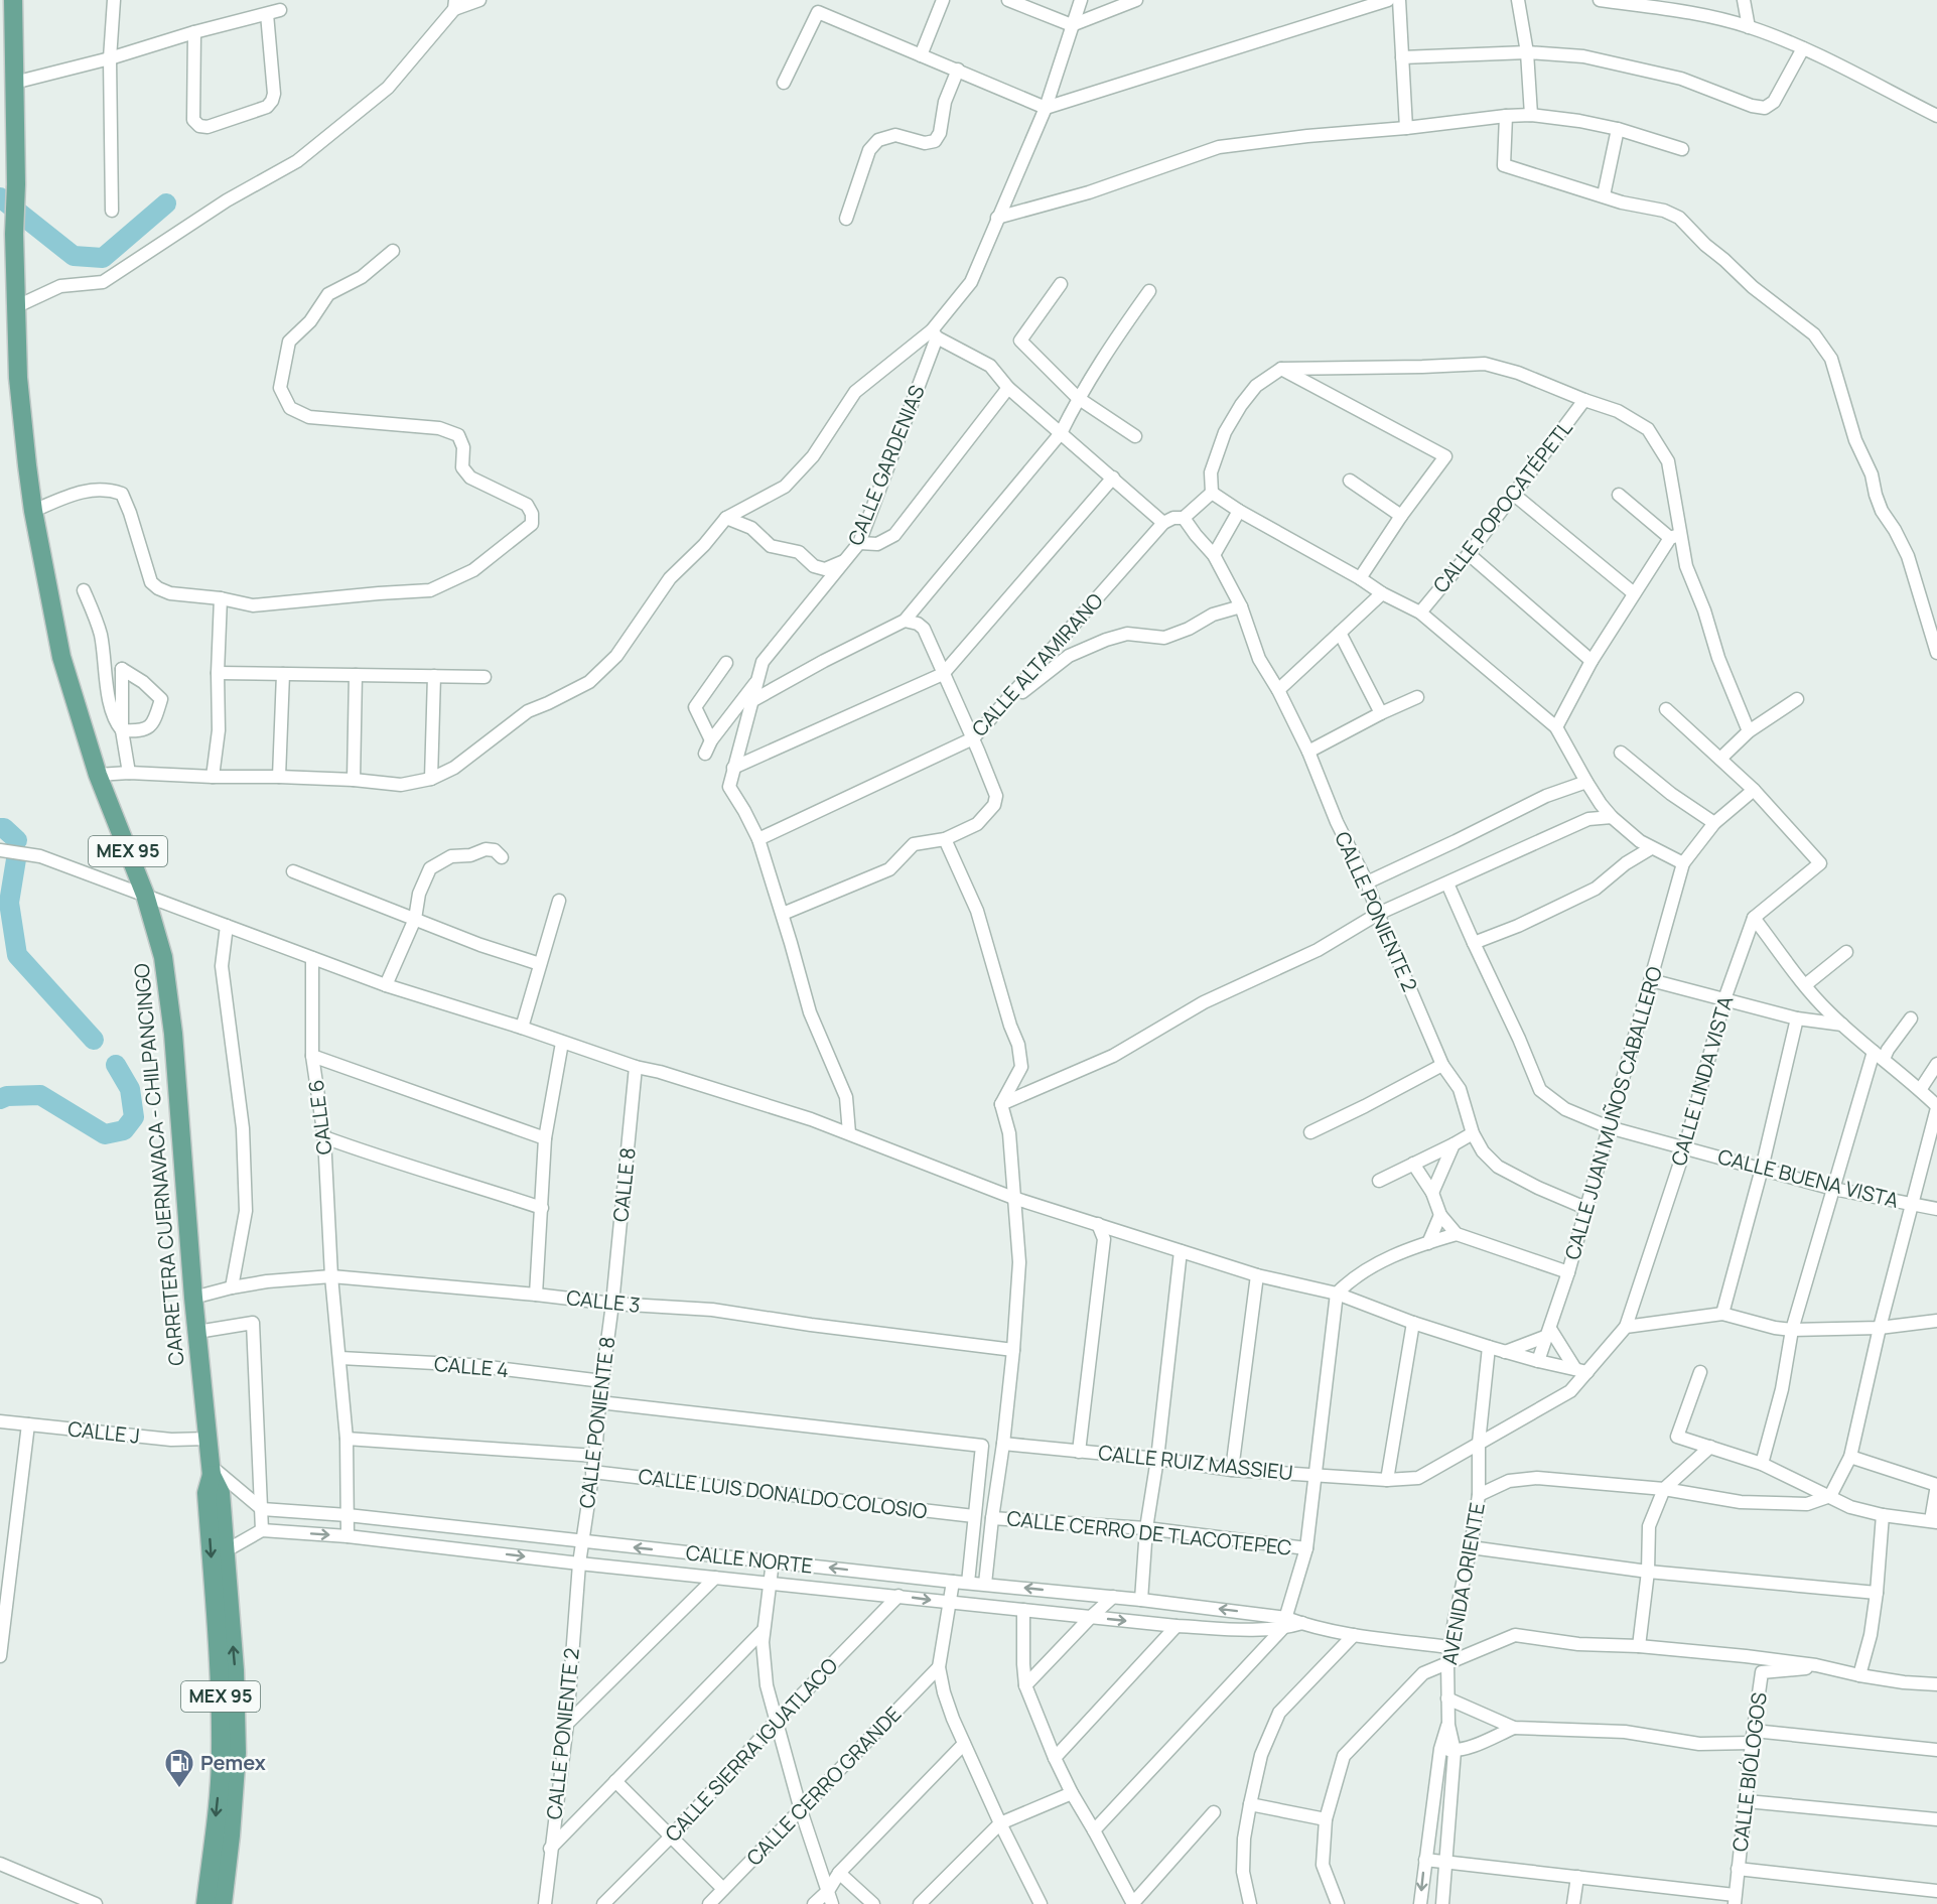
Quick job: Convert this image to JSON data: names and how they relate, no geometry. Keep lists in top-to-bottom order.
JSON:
{
  "streets": {
    "main road": ["MEX 95", "CARRETERA CUERNAVACA - CHILPANCINGO"],
    "street": [
      "CALLE GARDENIAS",
      "CALLE POPOCATÉPETL",
      "CALLE ALTAMIRANO",
      "CALLE PONIENTE 2",
      "CALLE LINDA VISTA",
      "CALLE JUAN MUÑOS CABALLERO",
      "CALLE 6",
      "CALLE BUENA VISTA",
      "CALLE 8",
      "CALLE 3",
      "CALLE 4",
      "CALLE PONIENTE 8",
      "CALLE J",
      "CALLE RUIZ MASSIEU",
      "CALLE LUIS DONALDO COLOSIO",
      "CALLE CERRO DE TLACOTEPEC",
      "CALLE NORTE",
      "AVENIDA ORIENTE",
      "CALLE SIERRA IGUATLACO",
      "CALLE BIÓLOGOS",
      "CALLE CERRO GRANDE"
    ]
  },
  "crossings": [
    ["CALLE GARDENIAS", "CALLE ALTAMIRANO"],
    ["CALLE PONIENTE 2", "CALLE JUAN MUÑOS CABALLERO"],
    ["CALLE PONIENTE 2", "CALLE PONIENTE 8"],
    ["CALLE PONIENTE 2", "CALLE NORTE"],
    ["CALLE LINDA VISTA", "CALLE BUENA VISTA"],
    ["CALLE LINDA VISTA", "CALLE RUIZ MASSIEU"],
    ["CALLE JUAN MUÑOS CABALLERO", "CALLE BUENA VISTA"],
    ["CALLE 6", "CALLE 3"],
    ["CALLE 6", "CALLE 4"],
    ["CALLE 6", "CALLE NORTE"],
    ["CARRETERA CUERNAVACA - CHILPANCINGO", "CALLE 3"],
    ["CARRETERA CUERNAVACA - CHILPANCINGO", "CALLE J"],
    ["CALLE 8", "CALLE 3"],
    ["CALLE 8", "CALLE PONIENTE 8"],
    ["CALLE 3", "CALLE PONIENTE 8"],
    ["CALLE 4", "CALLE PONIENTE 8"],
    ["CALLE PONIENTE 8", "CALLE LUIS DONALDO COLOSIO"],
    ["CALLE PONIENTE 8", "CALLE NORTE"],
    ["CALLE RUIZ MASSIEU", "AVENIDA ORIENTE"],
    ["CALLE NORTE", "AVENIDA ORIENTE"],
    ["CALLE NORTE", "CALLE SIERRA IGUATLACO"]
  ],
  "places": {
    "fuel station": ["Pemex"]
  }
}
